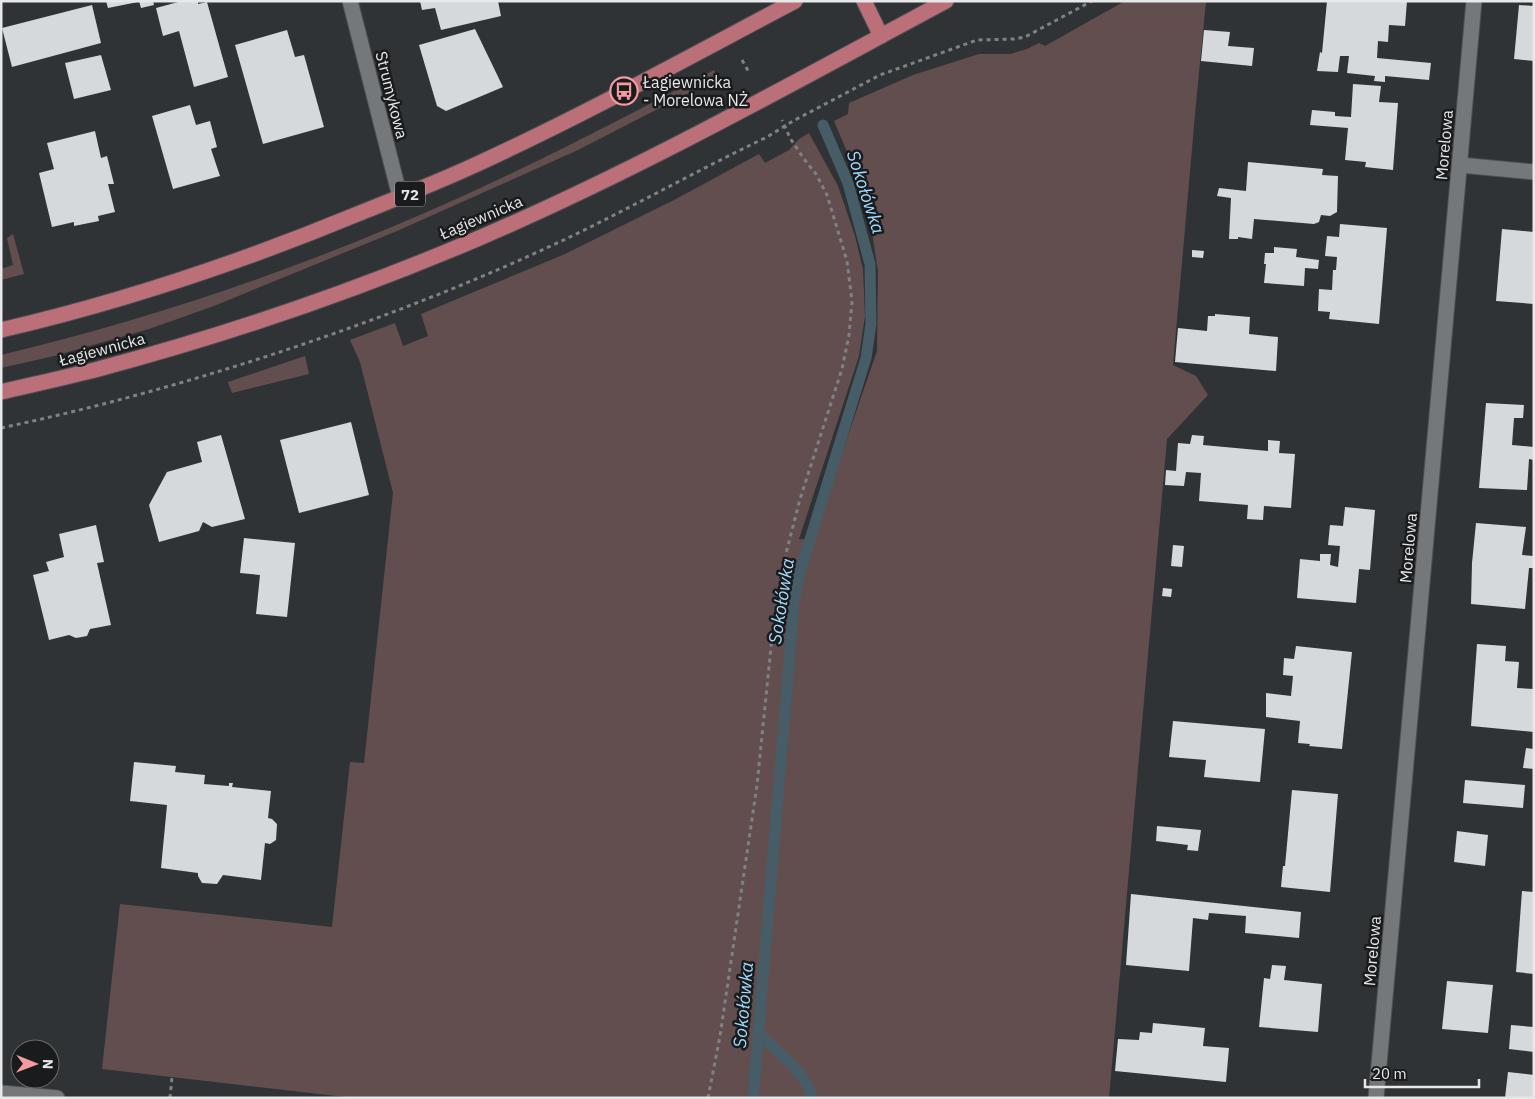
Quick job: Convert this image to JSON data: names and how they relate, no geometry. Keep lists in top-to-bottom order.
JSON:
{
  "streets": {
    "main road": ["72", "Łagiewnicka"],
    "street": ["Strumykowa", "Morelowa"]
  },
  "crossings": [
    ["Strumykowa", "72"]
  ],
  "water": ["Sokołówka"],
  "places": {
    "bus stop": ["Łagiewnicka - Morelowa NŻ"]
  },
  "scale_bar": "20 m",
  "north": "right"
}
